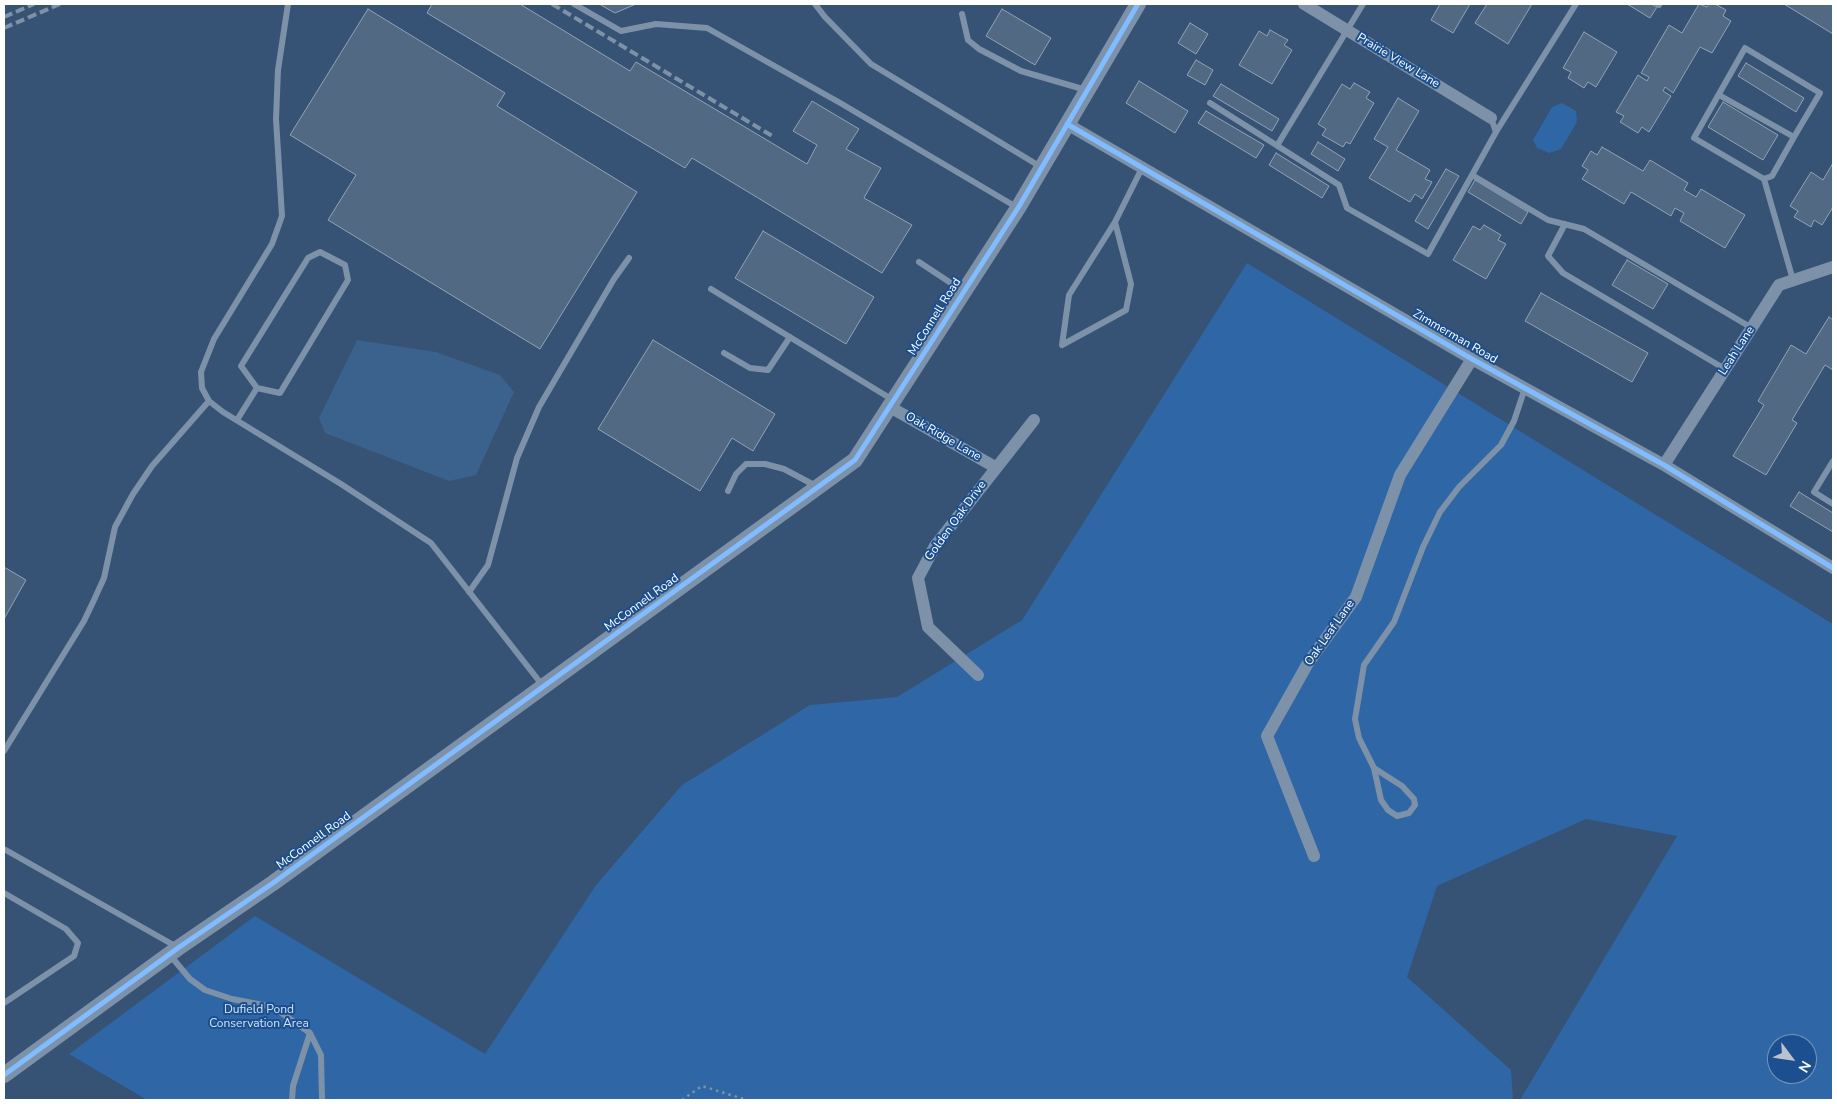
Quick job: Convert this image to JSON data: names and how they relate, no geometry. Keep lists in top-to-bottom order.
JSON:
{
  "streets": {
    "street": [
      "Prairie View Lane",
      "McConnell Road",
      "Zimmerman Road",
      "Leah Lane",
      "Oak Ridge Lane",
      "Golden Oak Drive",
      "Oak Leaf Lane"
    ]
  },
  "crossings": [
    ["McConnell Road", "Zimmerman Road"],
    ["McConnell Road", "Oak Ridge Lane"],
    ["Zimmerman Road", "Leah Lane"],
    ["Zimmerman Road", "Oak Leaf Lane"],
    ["Oak Ridge Lane", "Golden Oak Drive"]
  ],
  "parks": ["Dufield Pond Conservation Area"],
  "north": "bottom right"
}
